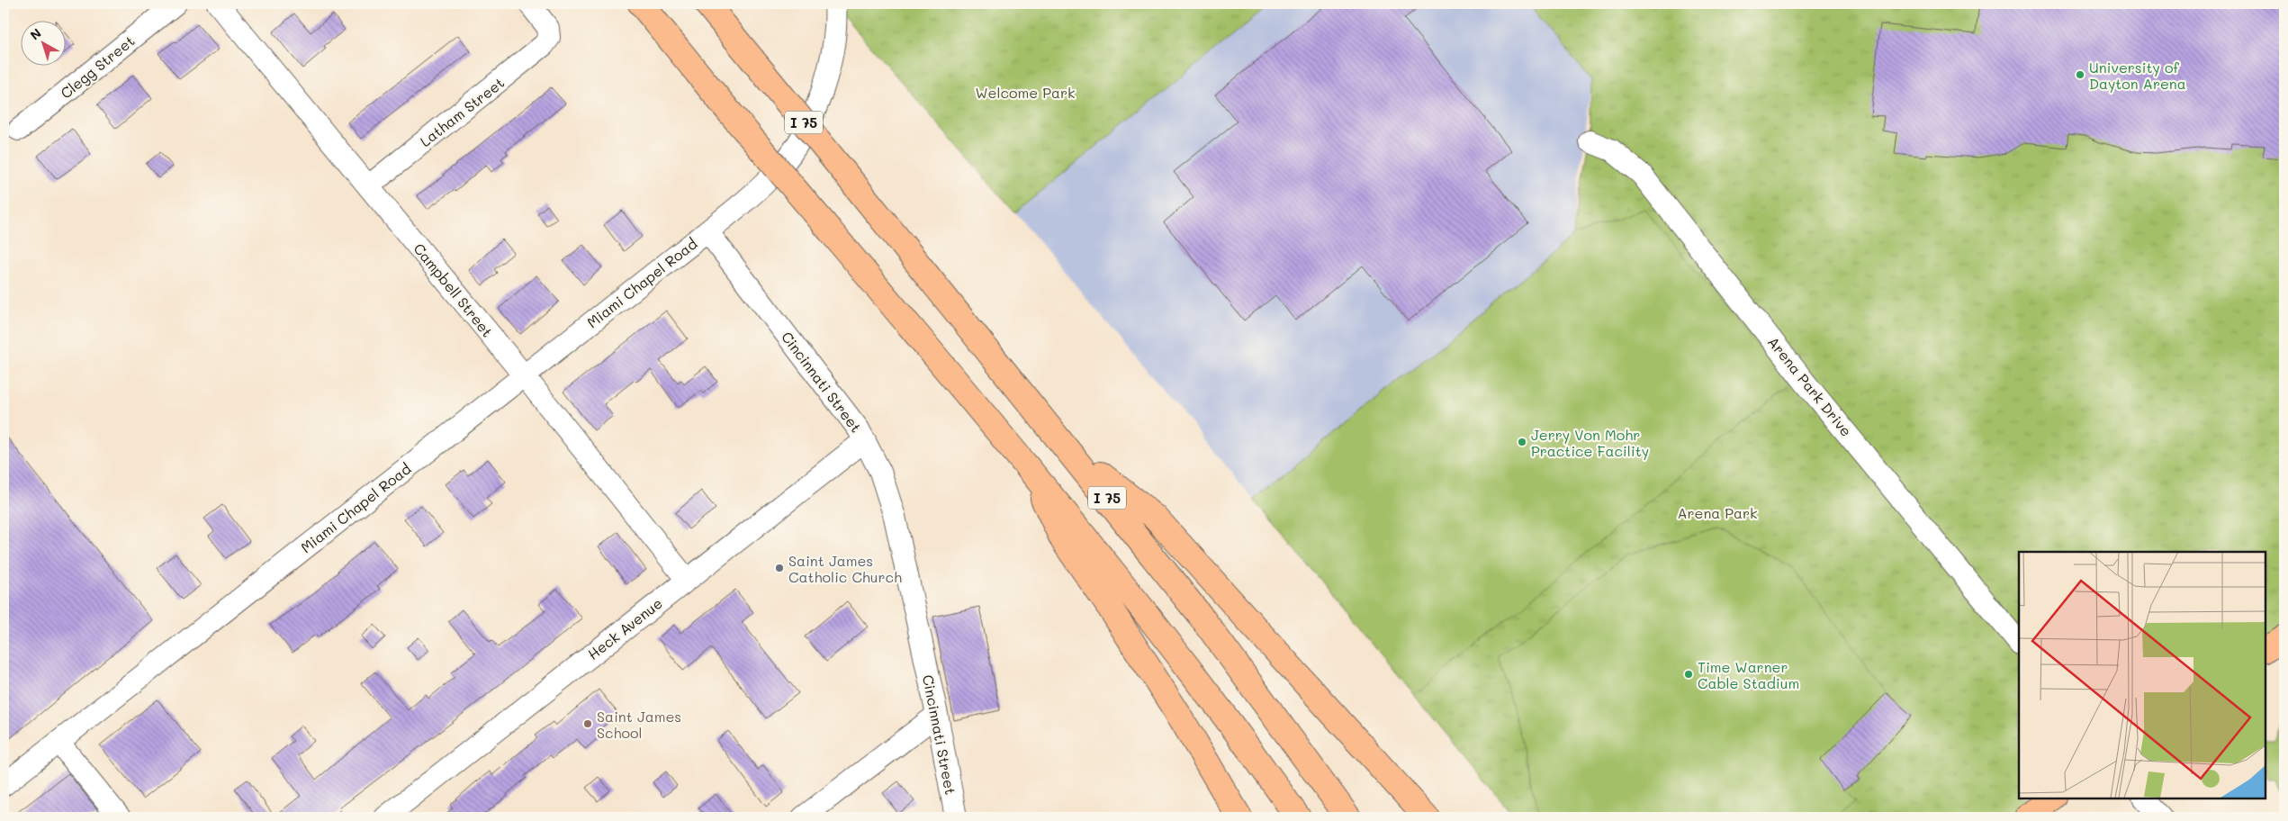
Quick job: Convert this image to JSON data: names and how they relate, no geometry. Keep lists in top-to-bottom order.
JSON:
{
  "streets": {
    "main road": ["I 75"],
    "street": [
      "Clegg Street",
      "Latham Street",
      "Miami Chapel Road",
      "Campbell Street",
      "Cincinnati Street",
      "Arena Park Drive",
      "Heck Avenue"
    ]
  },
  "crossings": [
    ["Latham Street", "Campbell Street"],
    ["Miami Chapel Road", "Campbell Street"],
    ["Miami Chapel Road", "Cincinnati Street"],
    ["Campbell Street", "Heck Avenue"],
    ["Cincinnati Street", "Heck Avenue"]
  ],
  "parks": ["Welcome Park", "Arena Park"],
  "places": [
    "University of Dayton Arena",
    "Jerry Von Mohr Practice Facility",
    "Saint James Catholic Church",
    "Time Warner Cable Stadium",
    "Saint James School"
  ],
  "north": "top left"
}
